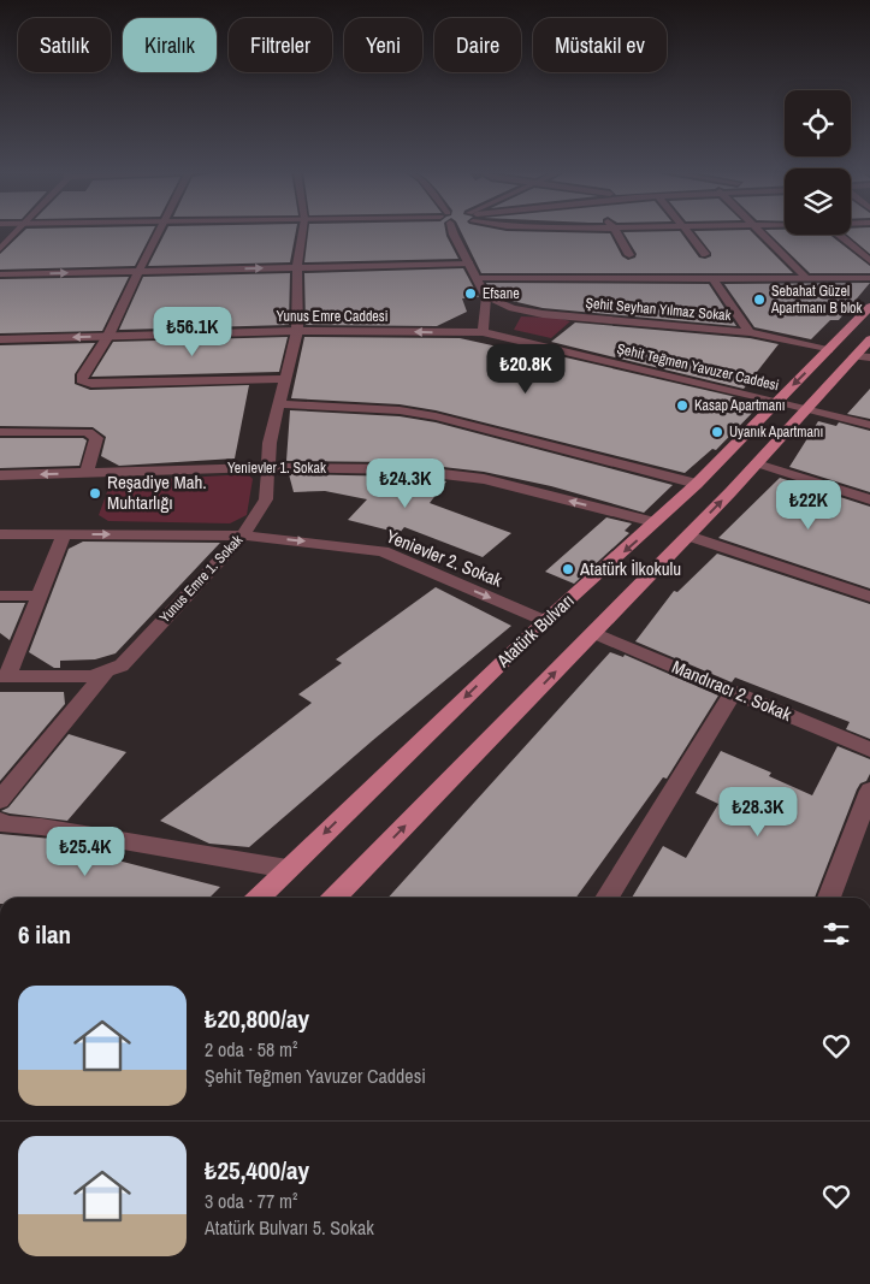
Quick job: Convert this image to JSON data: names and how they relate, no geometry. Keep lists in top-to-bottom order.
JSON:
{
  "streets": {
    "main road": ["Atatürk Bulvarı"],
    "street": [
      "Şehit Seyhan Yılmaz Sokak",
      "Yunus Emre Caddesi",
      "Şehit Teğmen Yavuzer Caddesi",
      "Yenievler 1. Sokak",
      "Yenievler 2. Sokak",
      "Yunus Emre 1. Sokak",
      "Mandıracı 2. Sokak"
    ]
  },
  "crossings": [
    ["Şehit Seyhan Yılmaz Sokak", "Atatürk Bulvarı"],
    ["Yunus Emre Caddesi", "Şehit Teğmen Yavuzer Caddesi"],
    ["Yunus Emre Caddesi", "Yunus Emre 1. Sokak"],
    ["Şehit Teğmen Yavuzer Caddesi", "Atatürk Bulvarı"],
    ["Yenievler 1. Sokak", "Yunus Emre 1. Sokak"],
    ["Yenievler 1. Sokak", "Atatürk Bulvarı"],
    ["Yenievler 2. Sokak", "Yunus Emre 1. Sokak"],
    ["Yenievler 2. Sokak", "Atatürk Bulvarı"]
  ],
  "places": [
    "Efsane",
    "Sebahat Güzel Apartmanı B blok",
    "Kasap Apartmanı",
    "Uyanık Apartmanı",
    "Reşadiye Mah. Muhtarlığı",
    "Atatürk İlkokulu"
  ],
  "page": {
    "chip": [
      "Satılık",
      "Kiralık",
      "Filtreler",
      "Yeni",
      "Daire",
      "Müstakil ev"
    ],
    "price": [
      "₺56.1K",
      "₺20.8K",
      "₺24.3K",
      "₺22K",
      "₺28.3K",
      "₺25.4K"
    ],
    "heading": "6 ilan",
    "list": [
      {
        "name": "₺20,800/ay",
        "note": "2 oda · 58 m² · Şehit Teğmen Yavuzer Caddesi"
      },
      {
        "name": "₺25,400/ay",
        "note": "3 oda · 77 m² · Atatürk Bulvarı 5. Sokak"
      }
    ]
  }
}
